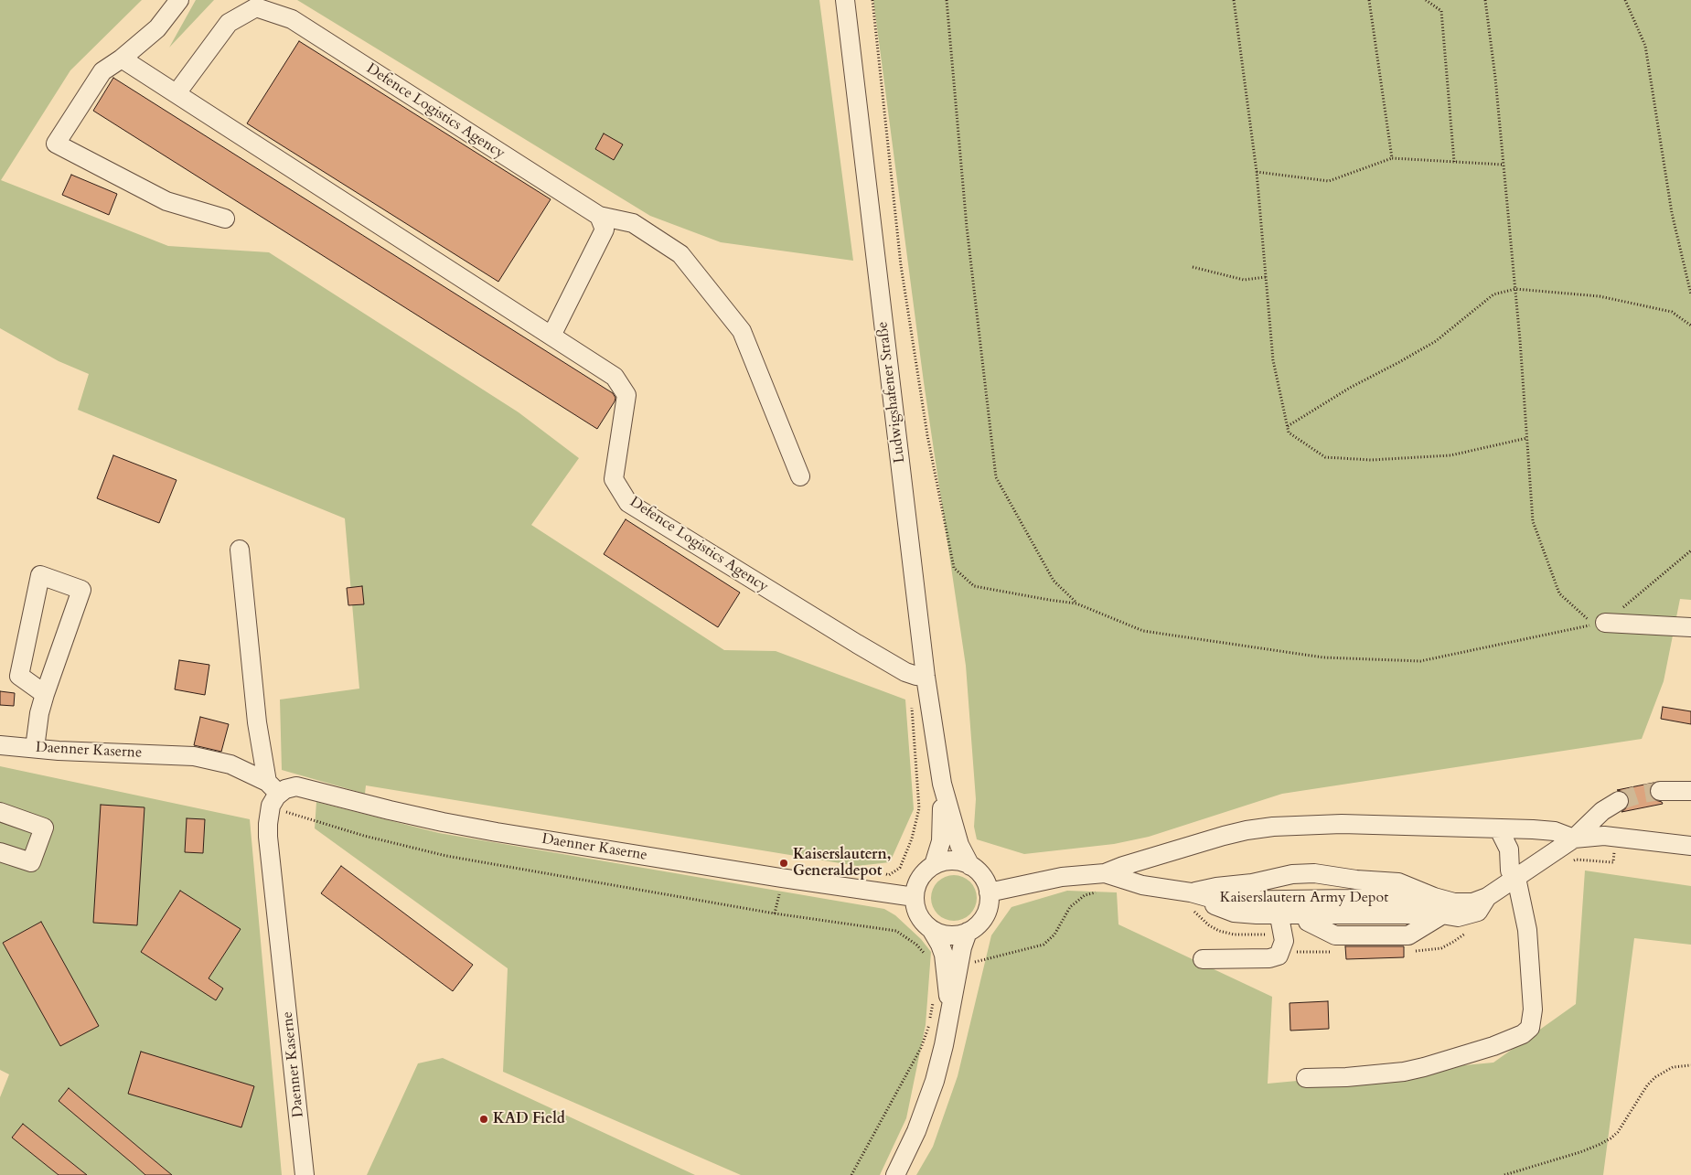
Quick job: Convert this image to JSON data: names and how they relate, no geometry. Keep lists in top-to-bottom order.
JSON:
{
  "streets": {
    "street": [
      "Defence Logistics Agency",
      "Ludwigshafener Straße",
      "Daenner Kaserne",
      "Kaiserslautern Army Depot"
    ]
  },
  "crossings": [
    ["Defence Logistics Agency", "Ludwigshafener Straße"],
    ["Ludwigshafener Straße", "Daenner Kaserne"],
    ["Ludwigshafener Straße", "Kaiserslautern Army Depot"],
    ["Daenner Kaserne", "Kaiserslautern Army Depot"]
  ],
  "places": ["Kaiserslautern, Generaldepot", "KAD Field"]
}
